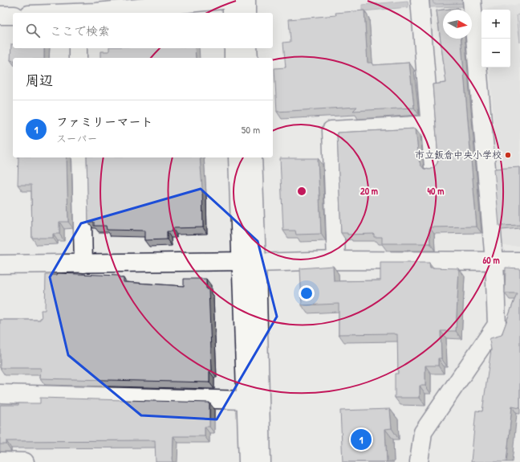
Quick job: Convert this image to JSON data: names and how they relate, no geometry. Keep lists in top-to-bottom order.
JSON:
{
  "places": ["市立飯倉中央小学校"],
  "north": "right",
  "page": {
    "map_buttons": ["+", "−"],
    "search": "ここで検索",
    "heading": "周辺",
    "list": [
      {
        "mark": "1",
        "name": "ファミリーマート",
        "note": "スーパー",
        "value": "50 m"
      }
    ],
    "pins": "1"
  },
  "rings": ["20 m", "40 m", "60 m"]
}
